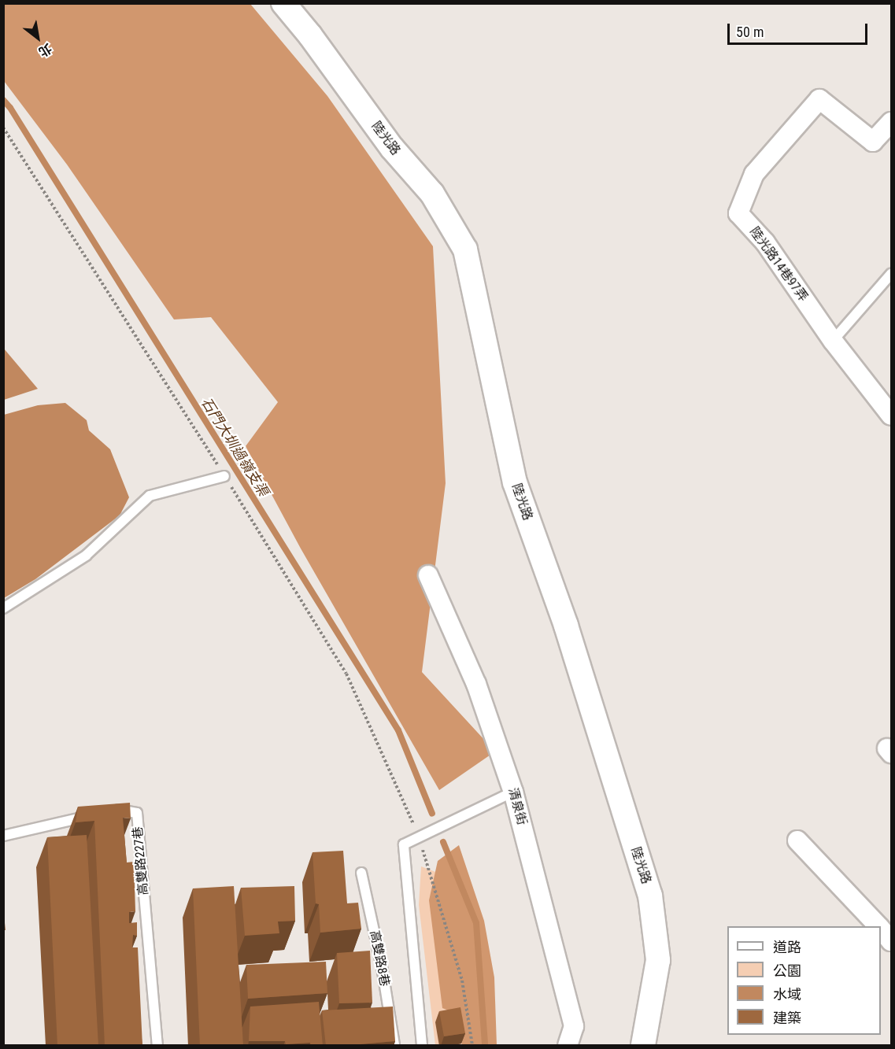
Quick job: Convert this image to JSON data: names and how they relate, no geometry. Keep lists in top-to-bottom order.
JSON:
{
  "streets": {
    "street": ["陸光路", "陸光路14巷97弄", "清泉街"],
    "lane": ["高雙路227巷", "高雙路8巷"]
  },
  "water": ["石門大圳過嶺支渠"],
  "legend": [
    "道路",
    "公園",
    "水域",
    "建築"
  ],
  "scale_bar": "50 m",
  "north": "bottom right"
}
